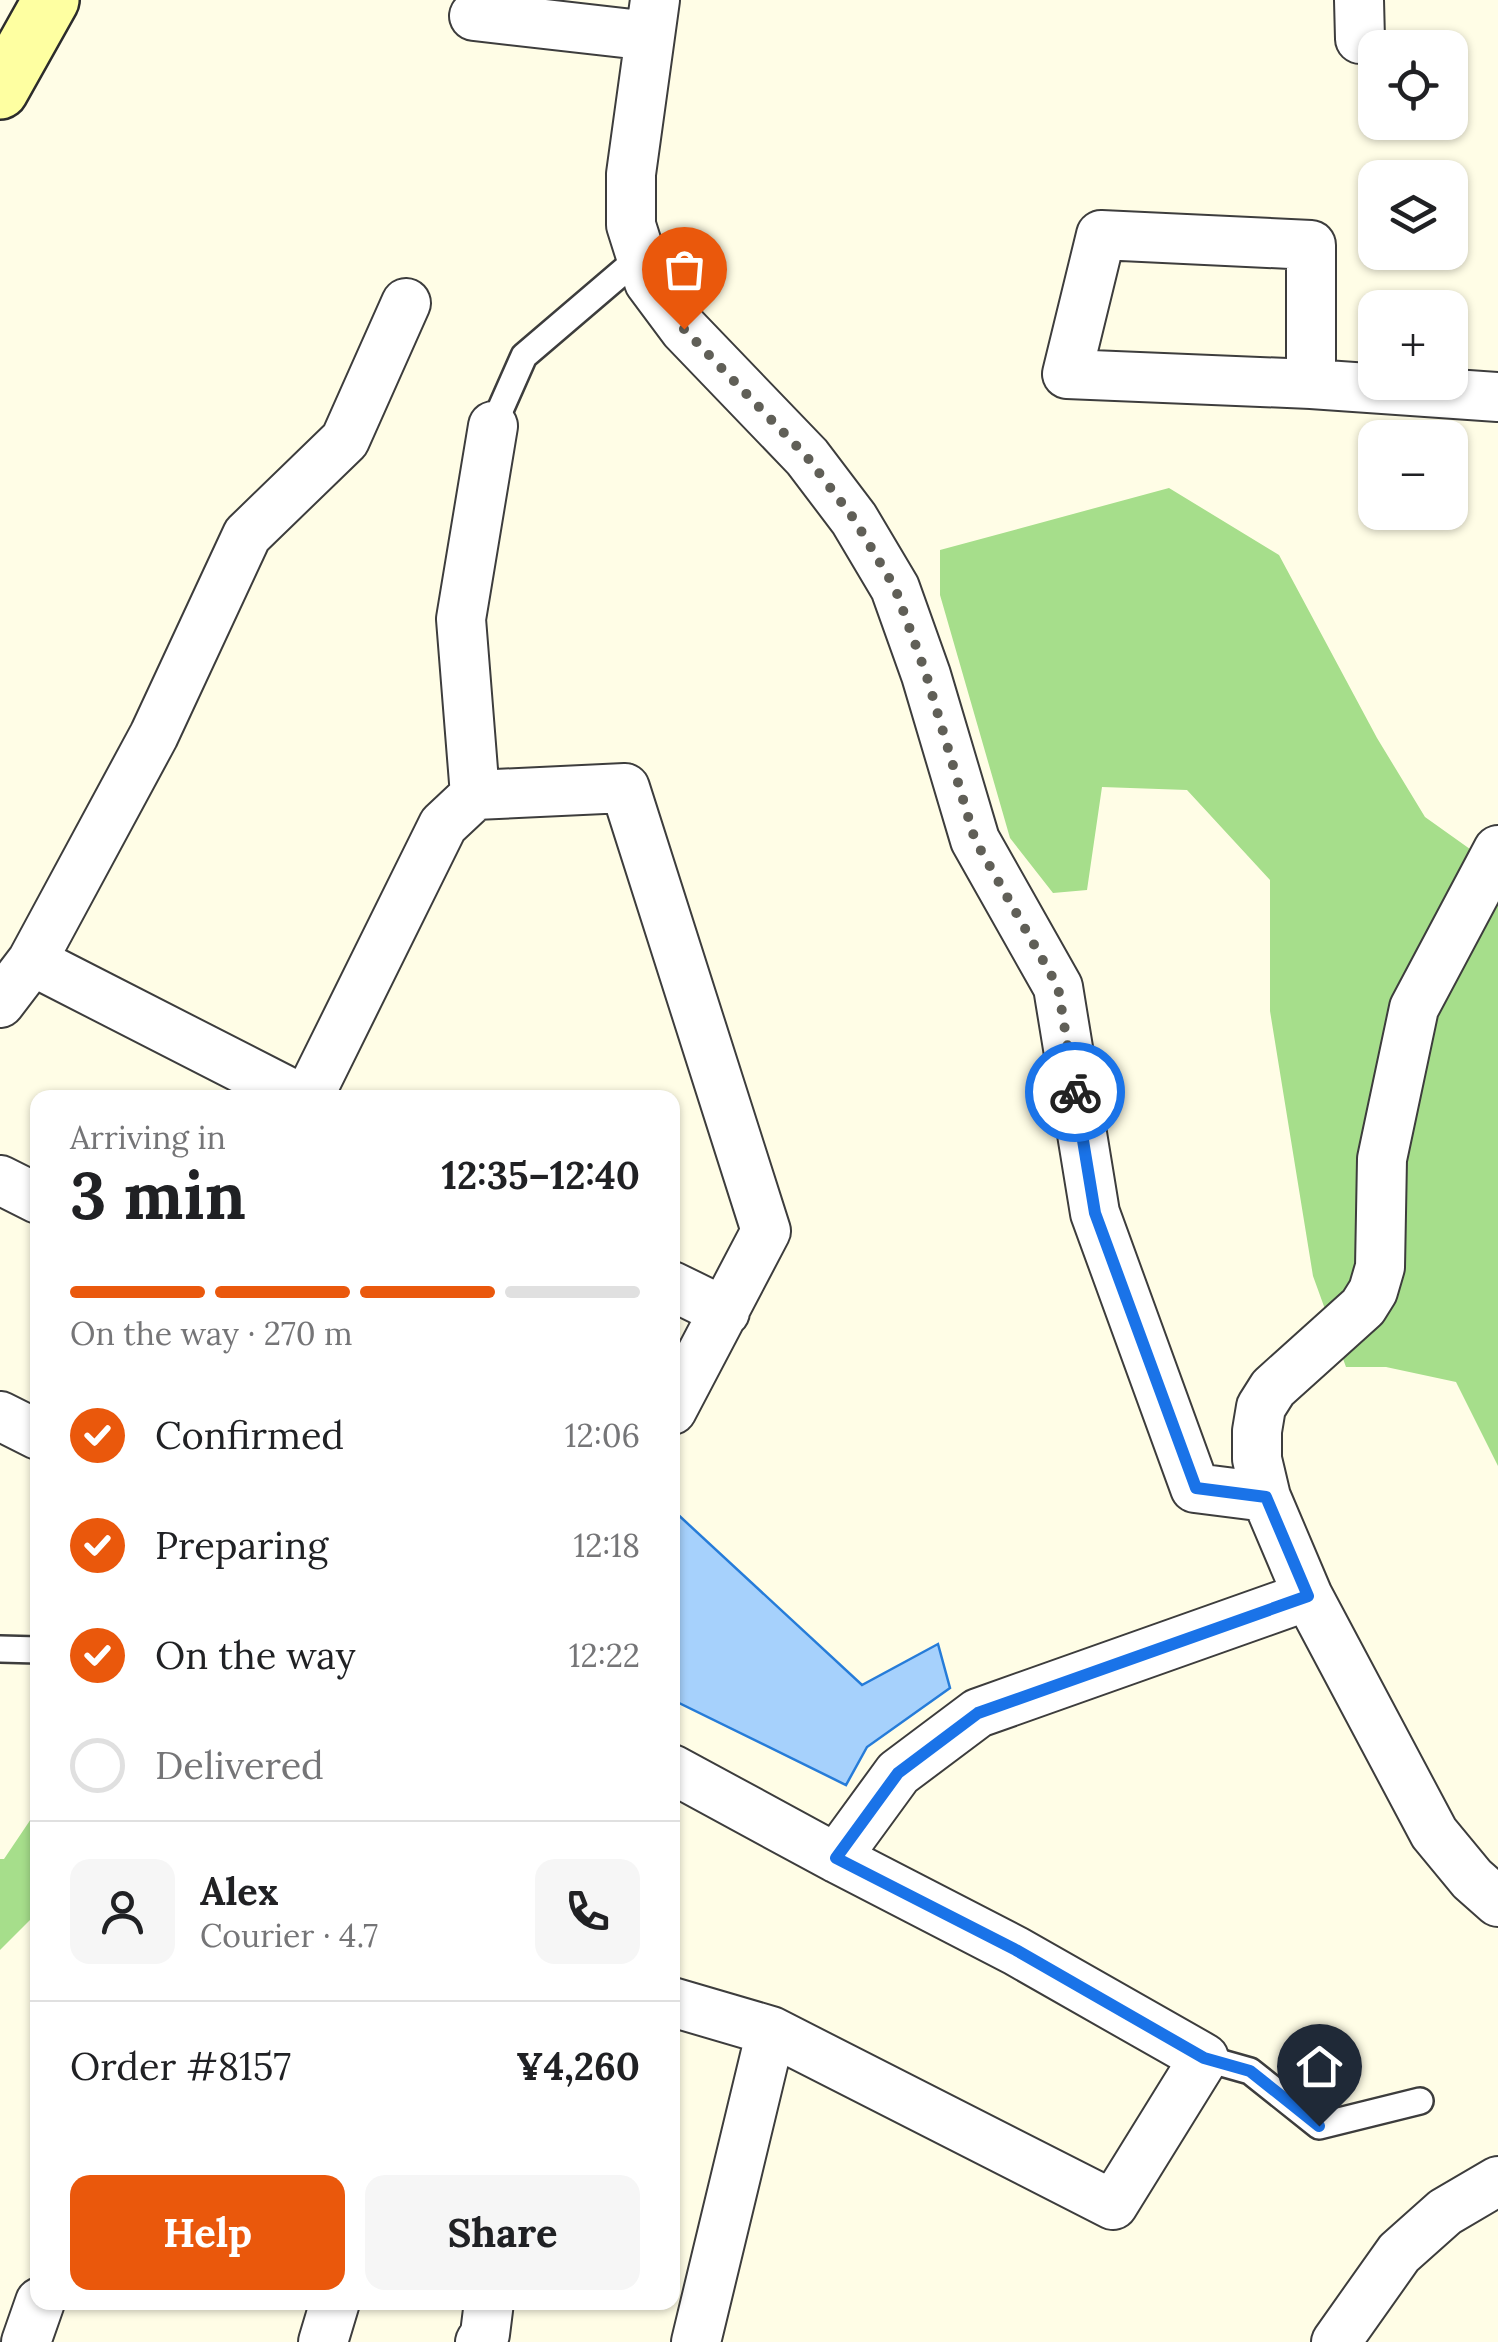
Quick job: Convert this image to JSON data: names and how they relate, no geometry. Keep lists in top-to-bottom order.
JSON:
{
  "page": {
    "map_buttons": ["+", "−"],
    "heading": ["3 min", "Arriving in", "12:35–12:40"],
    "panel": [
      "Alex",
      "Courier · 4.7",
      "Order #8157",
      "¥4,260"
    ],
    "bar": "On the way · 270 m",
    "list": [
      ["Confirmed", "12:06"],
      ["Preparing", "12:18"],
      ["On the way", "12:22"],
      "Delivered"
    ],
    "buttons": ["Help", "Share"]
  }
}
